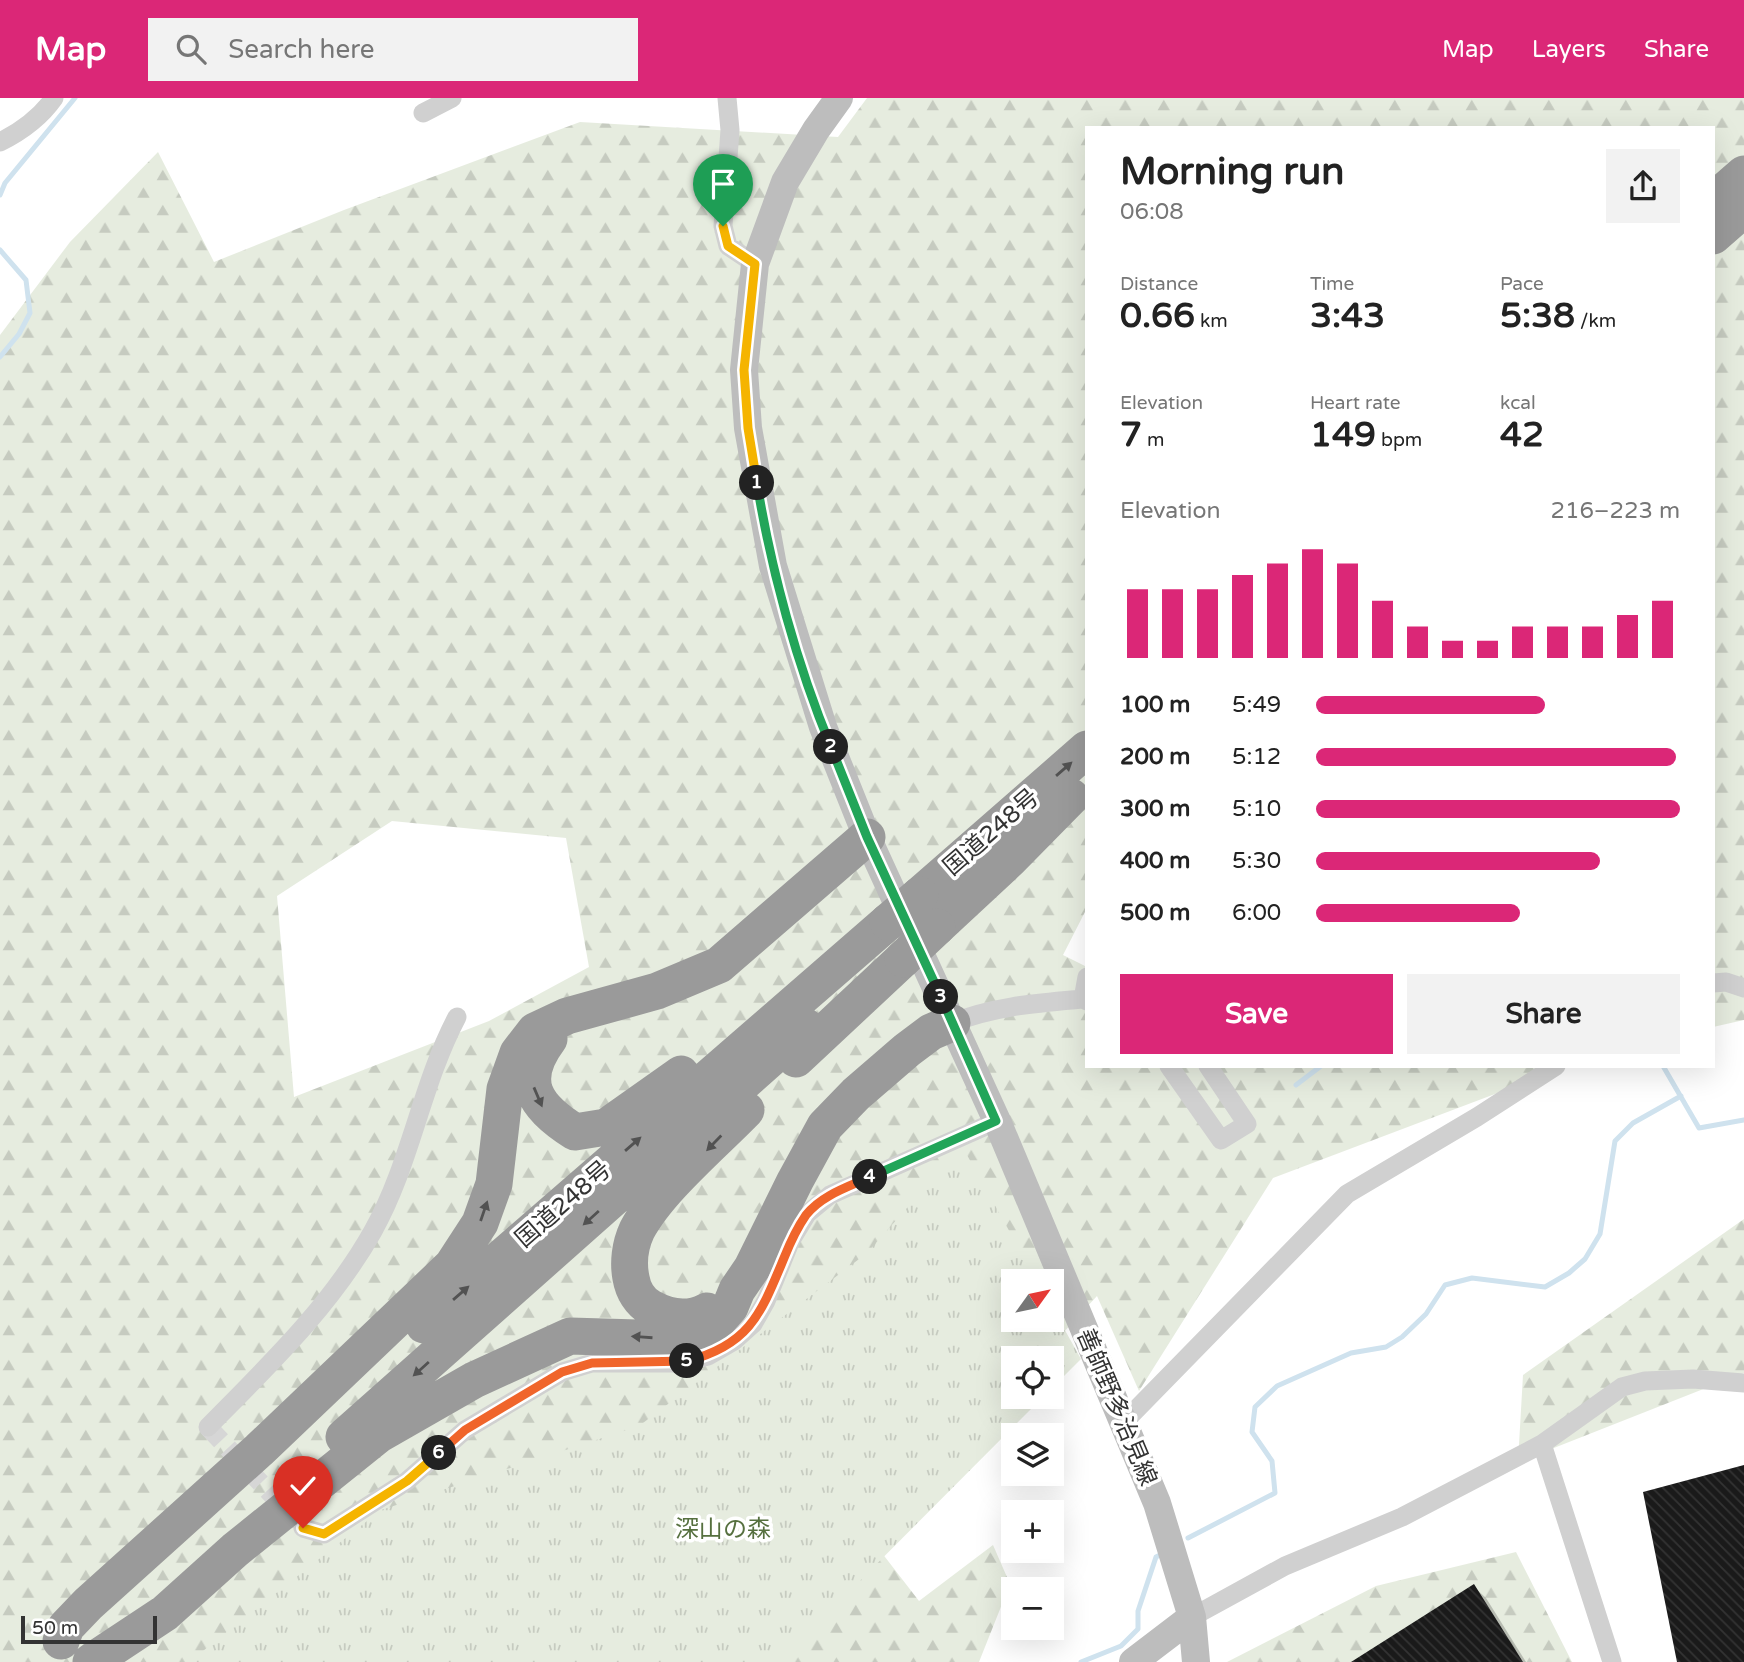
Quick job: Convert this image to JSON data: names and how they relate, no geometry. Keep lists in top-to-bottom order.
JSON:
{
  "streets": {
    "highway": ["国道248号"],
    "main road": ["善師野多治見線"]
  },
  "parks": ["深山の森"],
  "scale_bar": "50 m",
  "north": "top right",
  "page": {
    "header": "Map",
    "search": "Search here",
    "nav": ["Map", "Layers", "Share"],
    "heading": ["Morning run", "06:08"],
    "stats": [
      ["Distance", "0.66 km"],
      ["Time", "3:43"],
      ["Pace", "5:38 /km"],
      ["Elevation", "7 m"],
      ["Heart rate", "149 bpm"],
      ["kcal", "42"]
    ],
    "pins": [
      "1",
      "2",
      "3",
      "4",
      "5",
      "6"
    ],
    "chart": ["Elevation", "216–223 m"],
    "list": [
      {
        "name": "100 m",
        "note": "5:49"
      },
      {
        "name": "200 m",
        "note": "5:12"
      },
      {
        "name": "300 m",
        "note": "5:10"
      },
      {
        "name": "400 m",
        "note": "5:30"
      },
      {
        "name": "500 m",
        "note": "6:00"
      }
    ],
    "buttons": ["Save", "Share"],
    "map_buttons": ["+", "−"],
    "scale": "50 m"
  }
}
